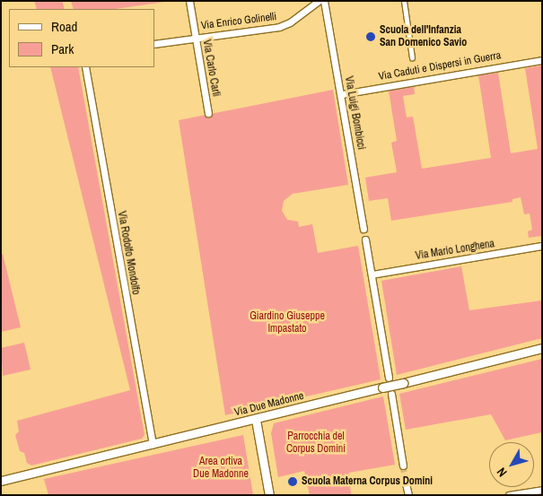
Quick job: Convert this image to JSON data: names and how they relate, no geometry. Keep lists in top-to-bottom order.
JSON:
{
  "streets": {
    "main road": ["Via Due Madonne"],
    "street": [
      "Via Enrico Golinelli",
      "Via Caduti e Dispersi in Guerra",
      "Via Carlo Carli",
      "Via Luigi Bombicci",
      "Via Mario Longhena",
      "Via Rodolfo Mondolfo"
    ]
  },
  "crossings": [
    ["Via Enrico Golinelli", "Via Carlo Carli"],
    ["Via Caduti e Dispersi in Guerra", "Via Luigi Bombicci"],
    ["Via Rodolfo Mondolfo", "Via Due Madonne"]
  ],
  "parks": ["Giardino Giuseppe Impastato", "Parrocchia del Corpus Domini", "Area ortiva Due Madonne"],
  "places": ["Scuola dell'Infanzia San Domenico Savio", "Scuola Materna Corpus Domini"],
  "legend": ["Road", "Park"],
  "north": "bottom left"
}
